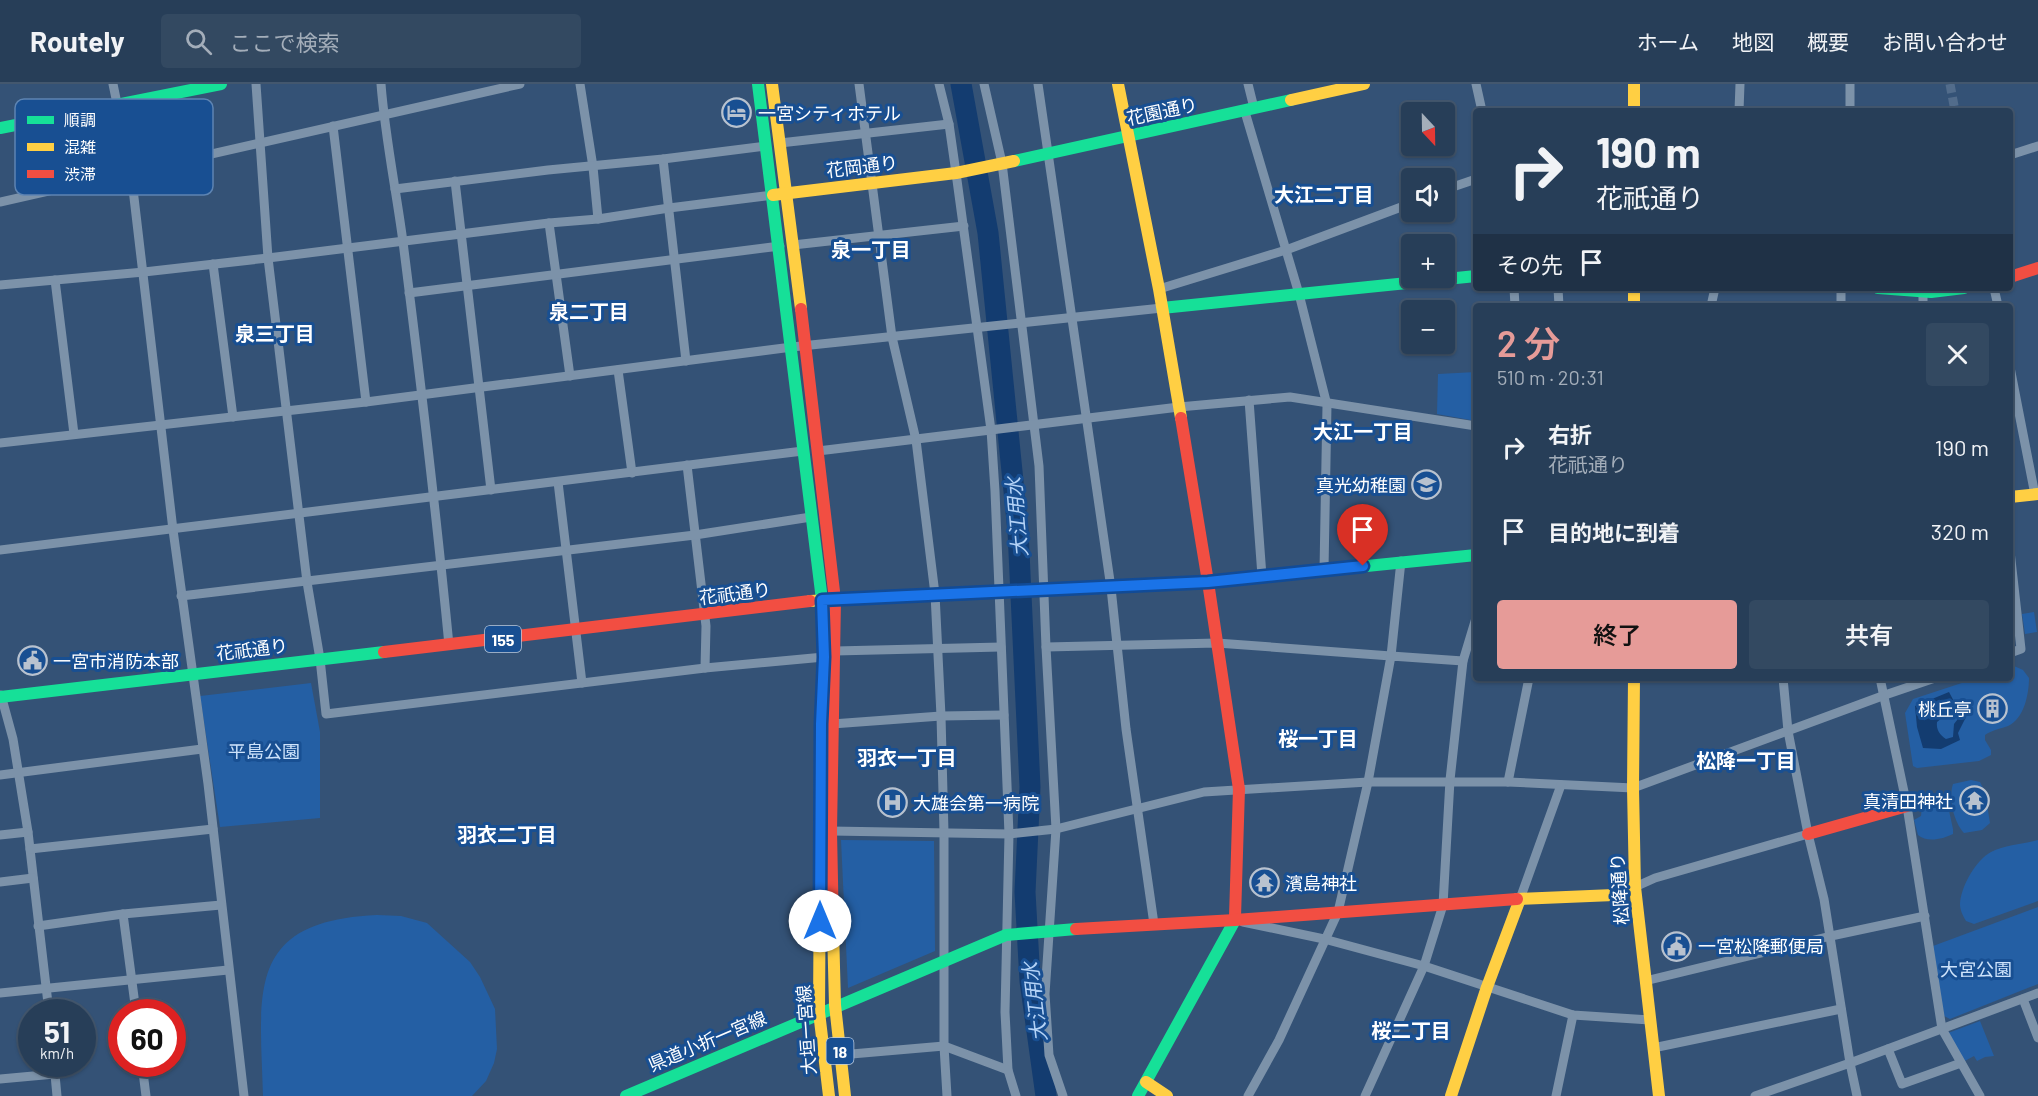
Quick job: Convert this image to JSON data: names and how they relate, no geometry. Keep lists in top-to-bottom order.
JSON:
{
  "streets": {
    "main road": [
      "花園通り",
      "花岡通り",
      "花祇通り",
      "155",
      "松降通り",
      "大垣一宮線",
      "県道小折一宮線",
      "18"
    ]
  },
  "crossings": [
    ["花園通り", "花岡通り"],
    ["花岡通り", "大垣一宮線"],
    ["花祇通り", "大垣一宮線"],
    ["松降通り", "県道小折一宮線"],
    ["大垣一宮線", "県道小折一宮線"]
  ],
  "districts": [
    "大江二丁目",
    "泉一丁目",
    "泉二丁目",
    "泉三丁目",
    "大江一丁目",
    "桜一丁目",
    "羽衣一丁目",
    "松降一丁目",
    "羽衣二丁目",
    "桜二丁目"
  ],
  "water": ["大江用水"],
  "parks": ["平島公園", "大宮公園"],
  "places": {
    "hotel": ["一宮シティホテル"],
    "school or university": ["真光幼稚園"],
    "public building": ["一宮市消防本部", "一宮松降郵便局"],
    "building": ["桃丘亭"],
    "temple": ["真清田神社", "濱島神社"],
    "hospital": ["大雄会第一病院"]
  },
  "legend": ["順調", "混雑", "渋滞"],
  "north": "bottom",
  "page": {
    "header": "Routely",
    "search": "ここで検索",
    "nav": [
      "ホーム",
      "地図",
      "概要",
      "お問い合わせ"
    ],
    "map_buttons": ["+", "−"],
    "turn": ["190 m", "花祇通り"],
    "then": "その先",
    "heading": ["2 分", "510 m · 20:31"],
    "list": [
      {
        "name": "右折",
        "note": "花祇通り",
        "value": "190 m"
      },
      {
        "name": "目的地に到着",
        "value": "320 m"
      }
    ],
    "buttons": ["終了", "共有"],
    "speed": "51 km/h",
    "limit": "60"
  }
}
